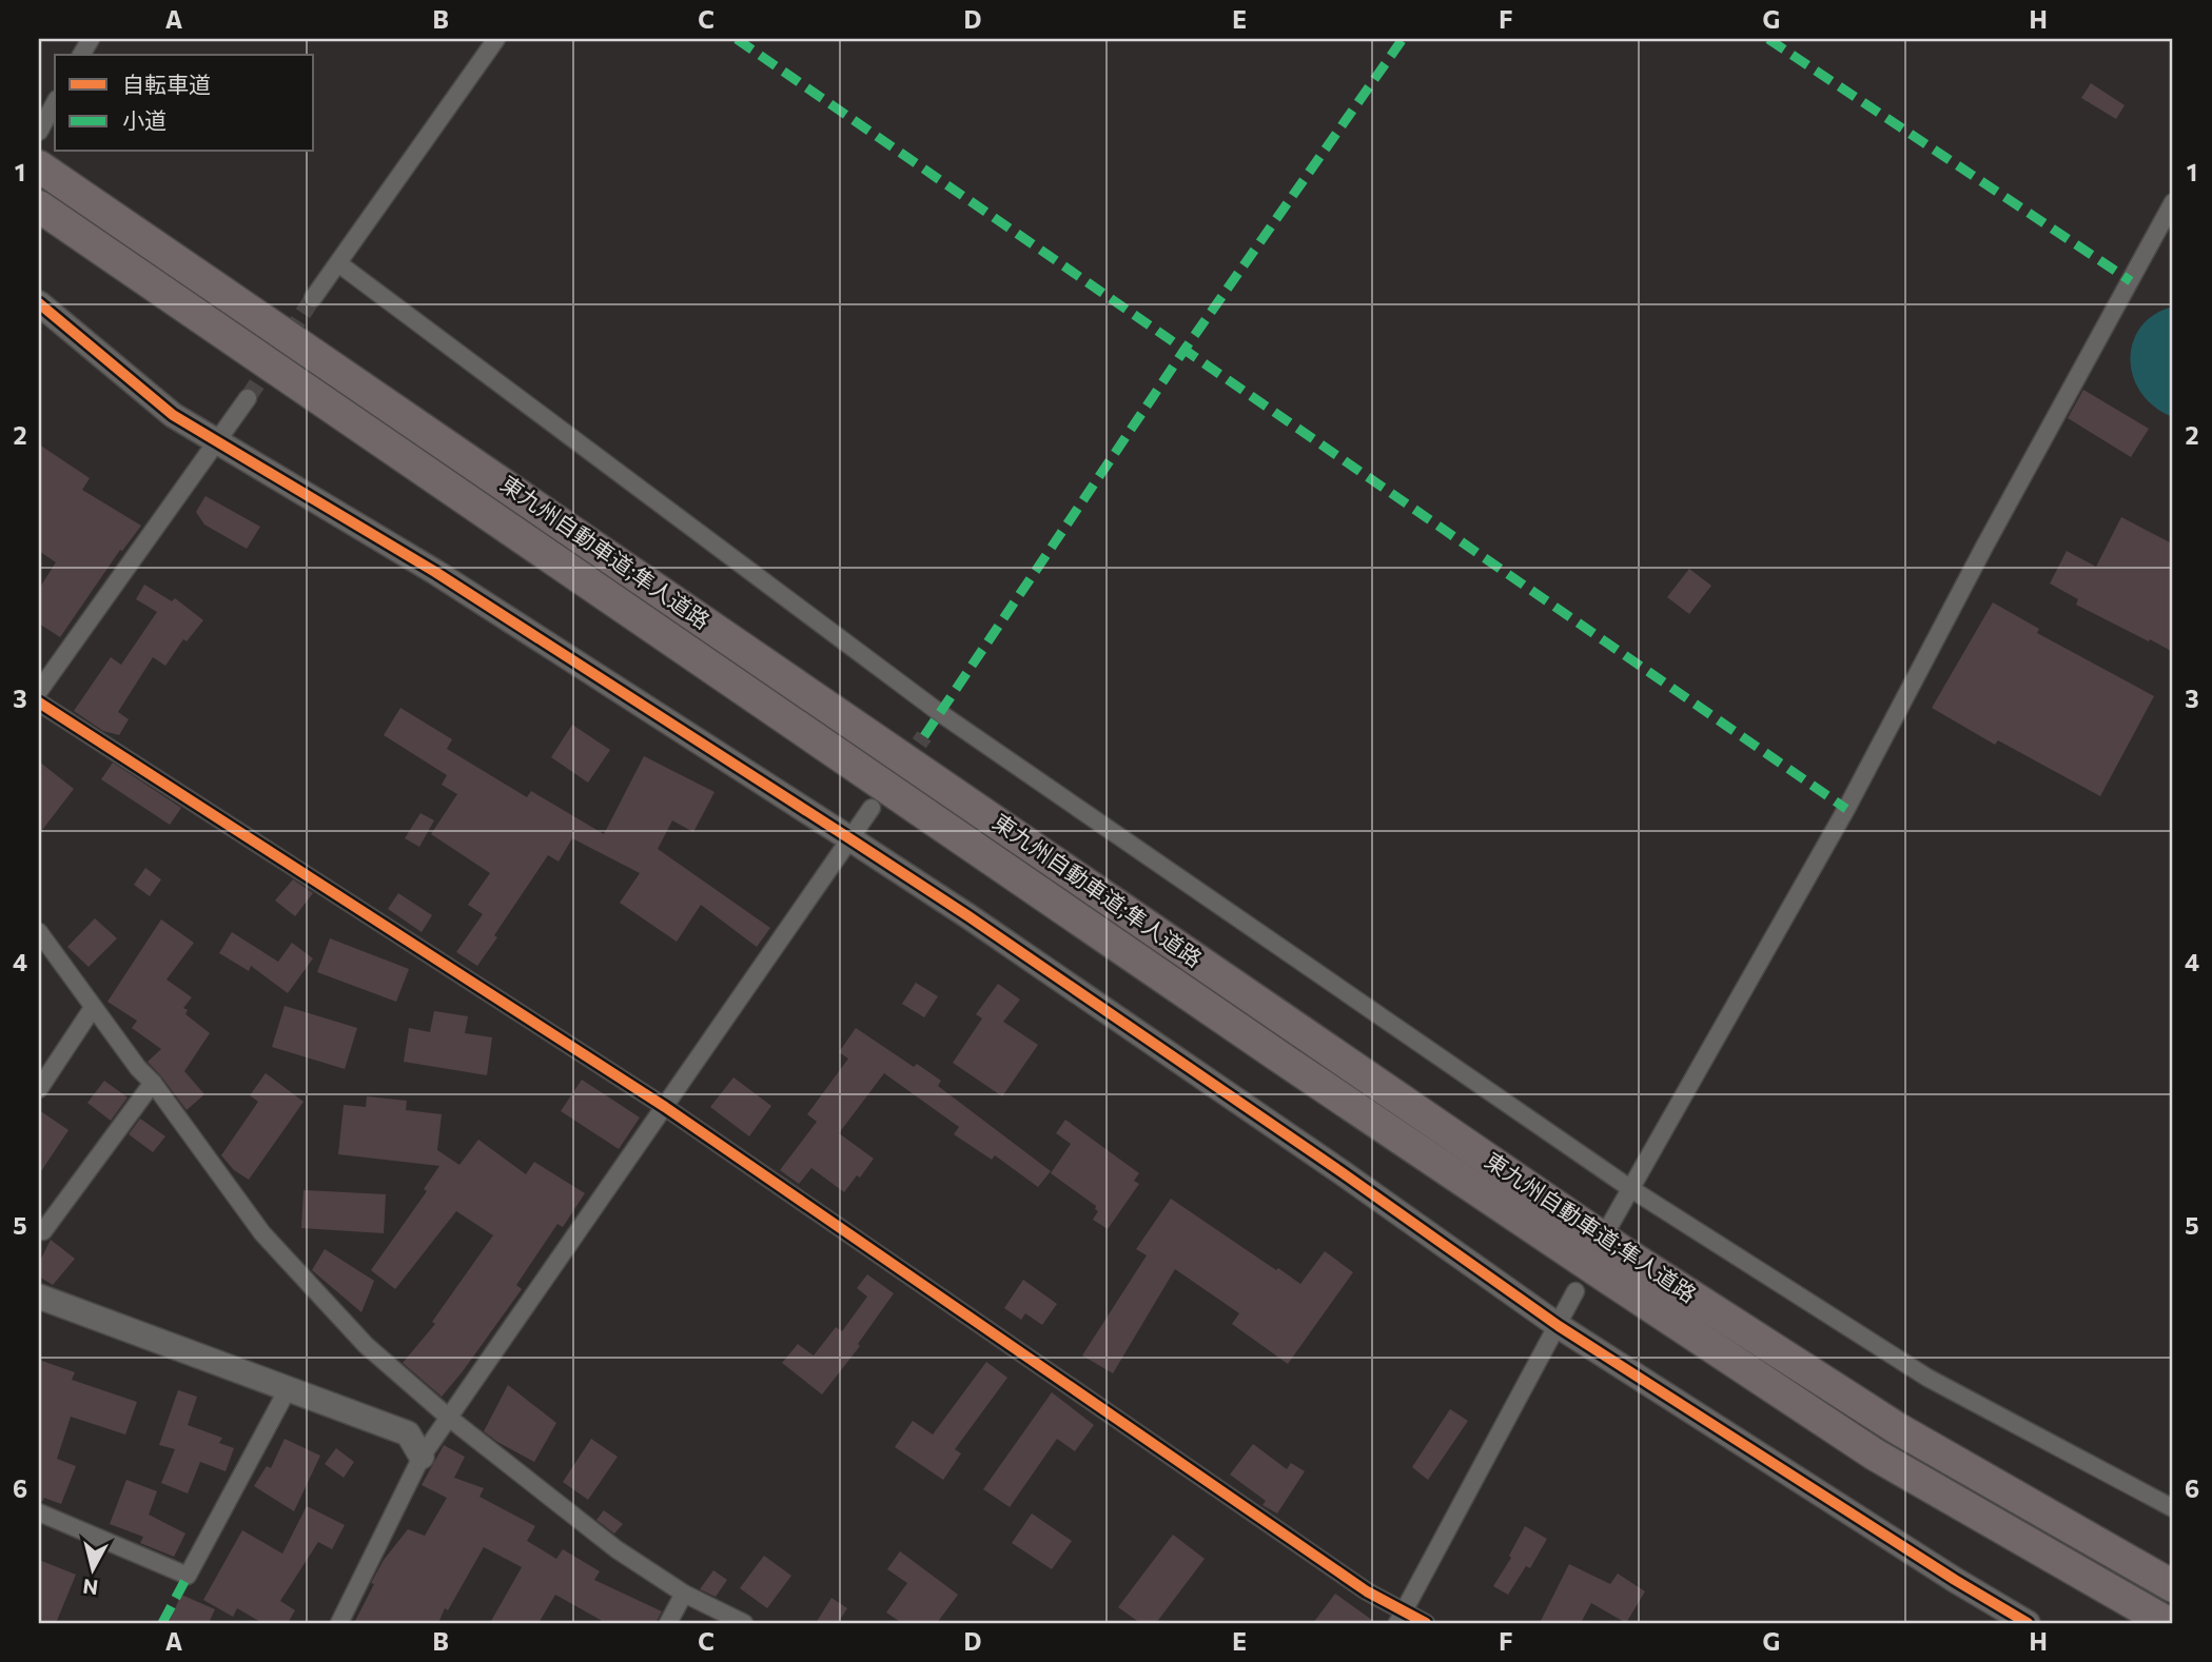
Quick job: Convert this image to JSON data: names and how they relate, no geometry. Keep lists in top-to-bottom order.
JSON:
{
  "streets": {
    "highway": ["東九州自動車道;隼人道路"]
  },
  "legend": ["自転車道", "小道"],
  "north": "bottom",
  "grid": {
    "columns": [
      "A",
      "B",
      "C",
      "D",
      "E",
      "F",
      "G",
      "H"
    ],
    "rows": [
      "1",
      "2",
      "3",
      "4",
      "5",
      "6"
    ]
  }
}
